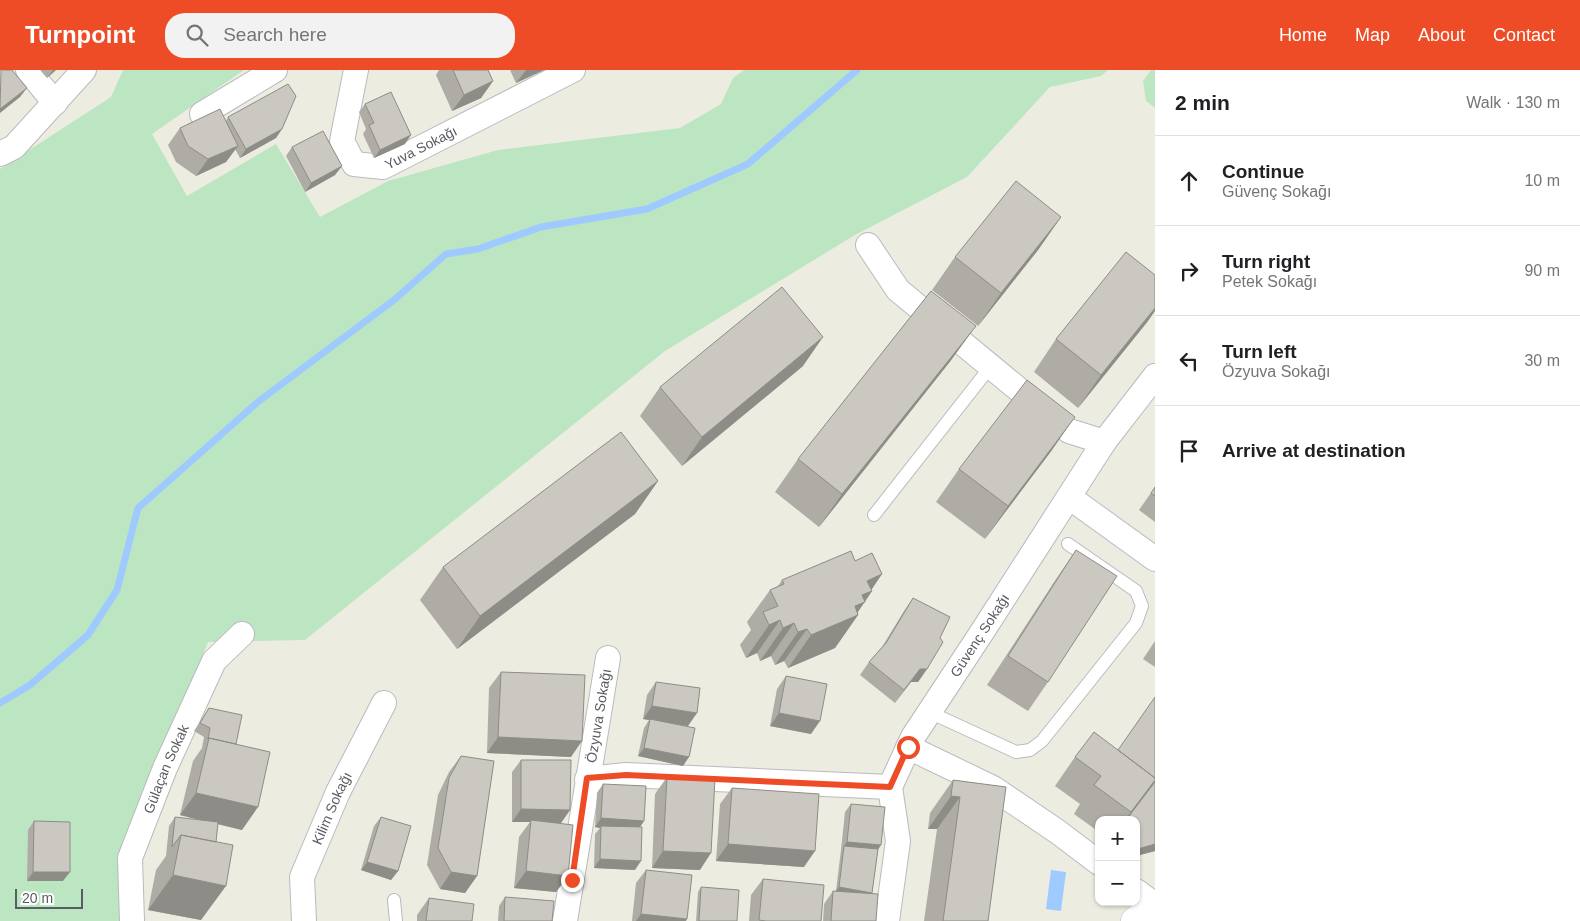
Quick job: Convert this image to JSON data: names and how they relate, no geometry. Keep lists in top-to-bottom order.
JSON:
{
  "streets": {
    "street": [
      "Yuva Sokağı",
      "Güvenç Sokağı",
      "Özyuva Sokağı",
      "Gülaçan Sokak",
      "Kilim Sokağı"
    ]
  },
  "scale_bar": "20 m",
  "page": {
    "header": "Turnpoint",
    "search": "Search here",
    "nav": [
      "Home",
      "Map",
      "About",
      "Contact"
    ],
    "heading": ["2 min", "Walk · 130 m"],
    "list": [
      ["Continue", "Güvenç Sokağı", "10 m"],
      ["Turn right", "Petek Sokağı", "90 m"],
      ["Turn left", "Özyuva Sokağı", "30 m"],
      "Arrive at destination"
    ],
    "map_buttons": ["+", "−"],
    "scale": "20 m"
  }
}
